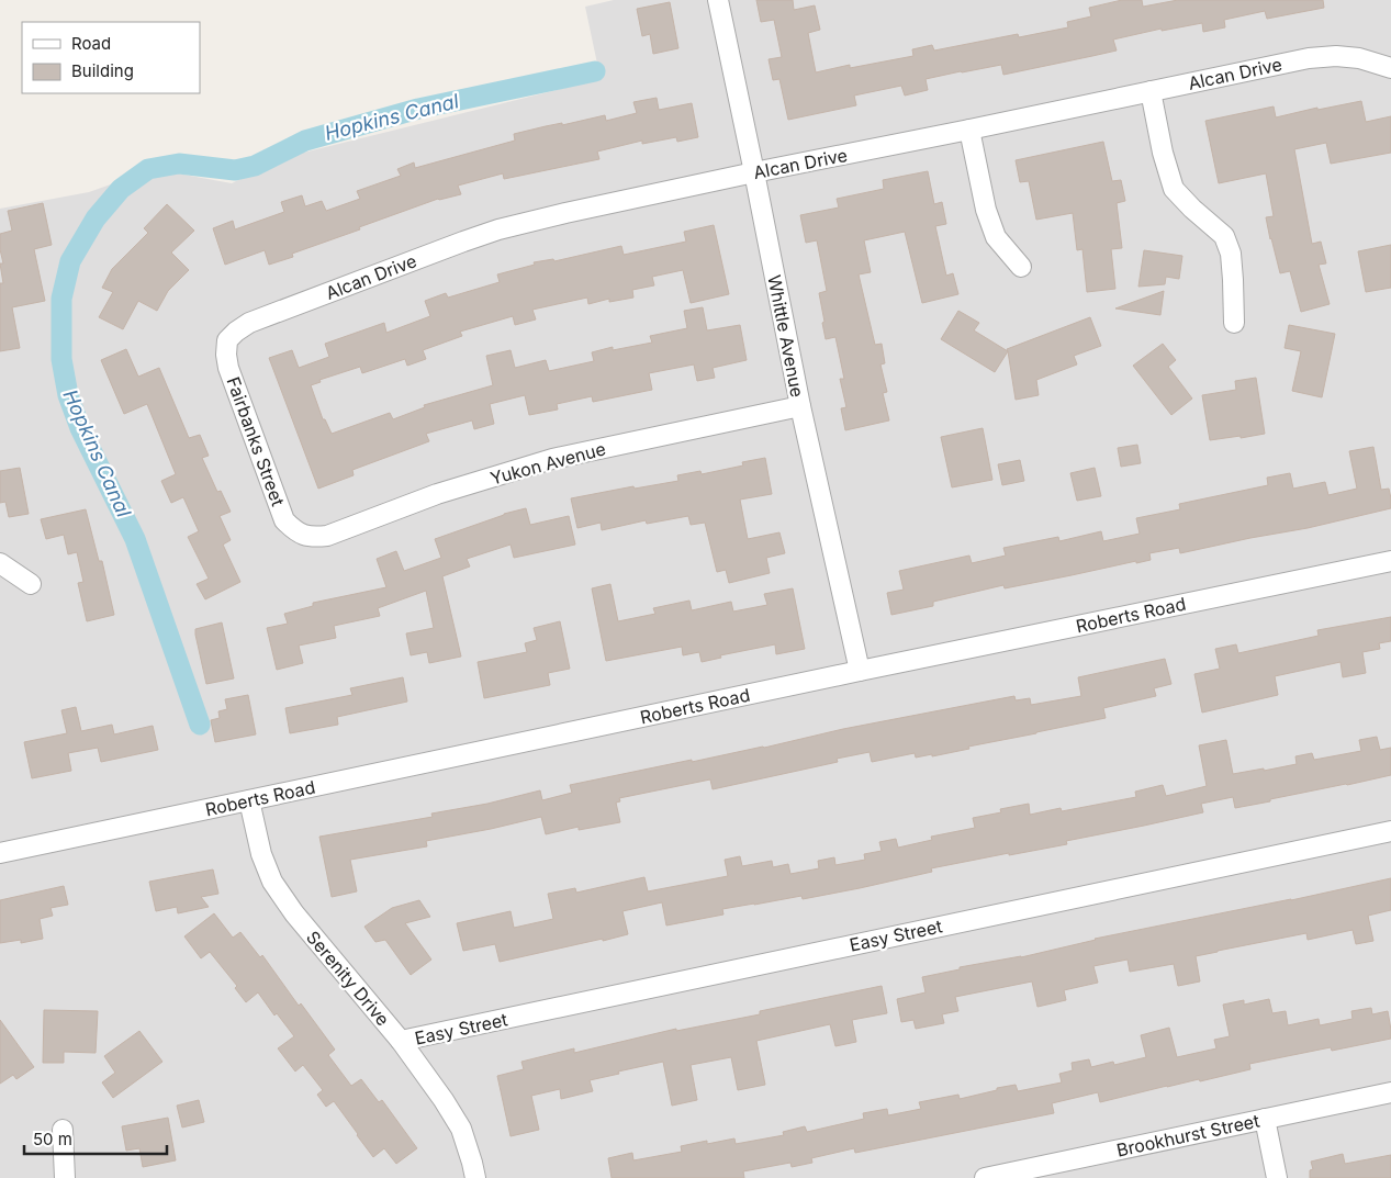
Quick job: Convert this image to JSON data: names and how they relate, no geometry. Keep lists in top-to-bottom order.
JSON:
{
  "streets": {
    "street": [
      "Alcan Drive",
      "Whittle Avenue",
      "Fairbanks Street",
      "Yukon Avenue",
      "Roberts Road",
      "Easy Street",
      "Serenity Drive",
      "Brookhurst Street"
    ]
  },
  "crossings": [
    ["Alcan Drive", "Whittle Avenue"],
    ["Alcan Drive", "Fairbanks Street"],
    ["Whittle Avenue", "Yukon Avenue"],
    ["Whittle Avenue", "Roberts Road"],
    ["Fairbanks Street", "Yukon Avenue"],
    ["Roberts Road", "Serenity Drive"],
    ["Easy Street", "Serenity Drive"]
  ],
  "water": ["Hopkins Canal"],
  "legend": ["Road", "Building"],
  "scale_bar": "50 m"
}
